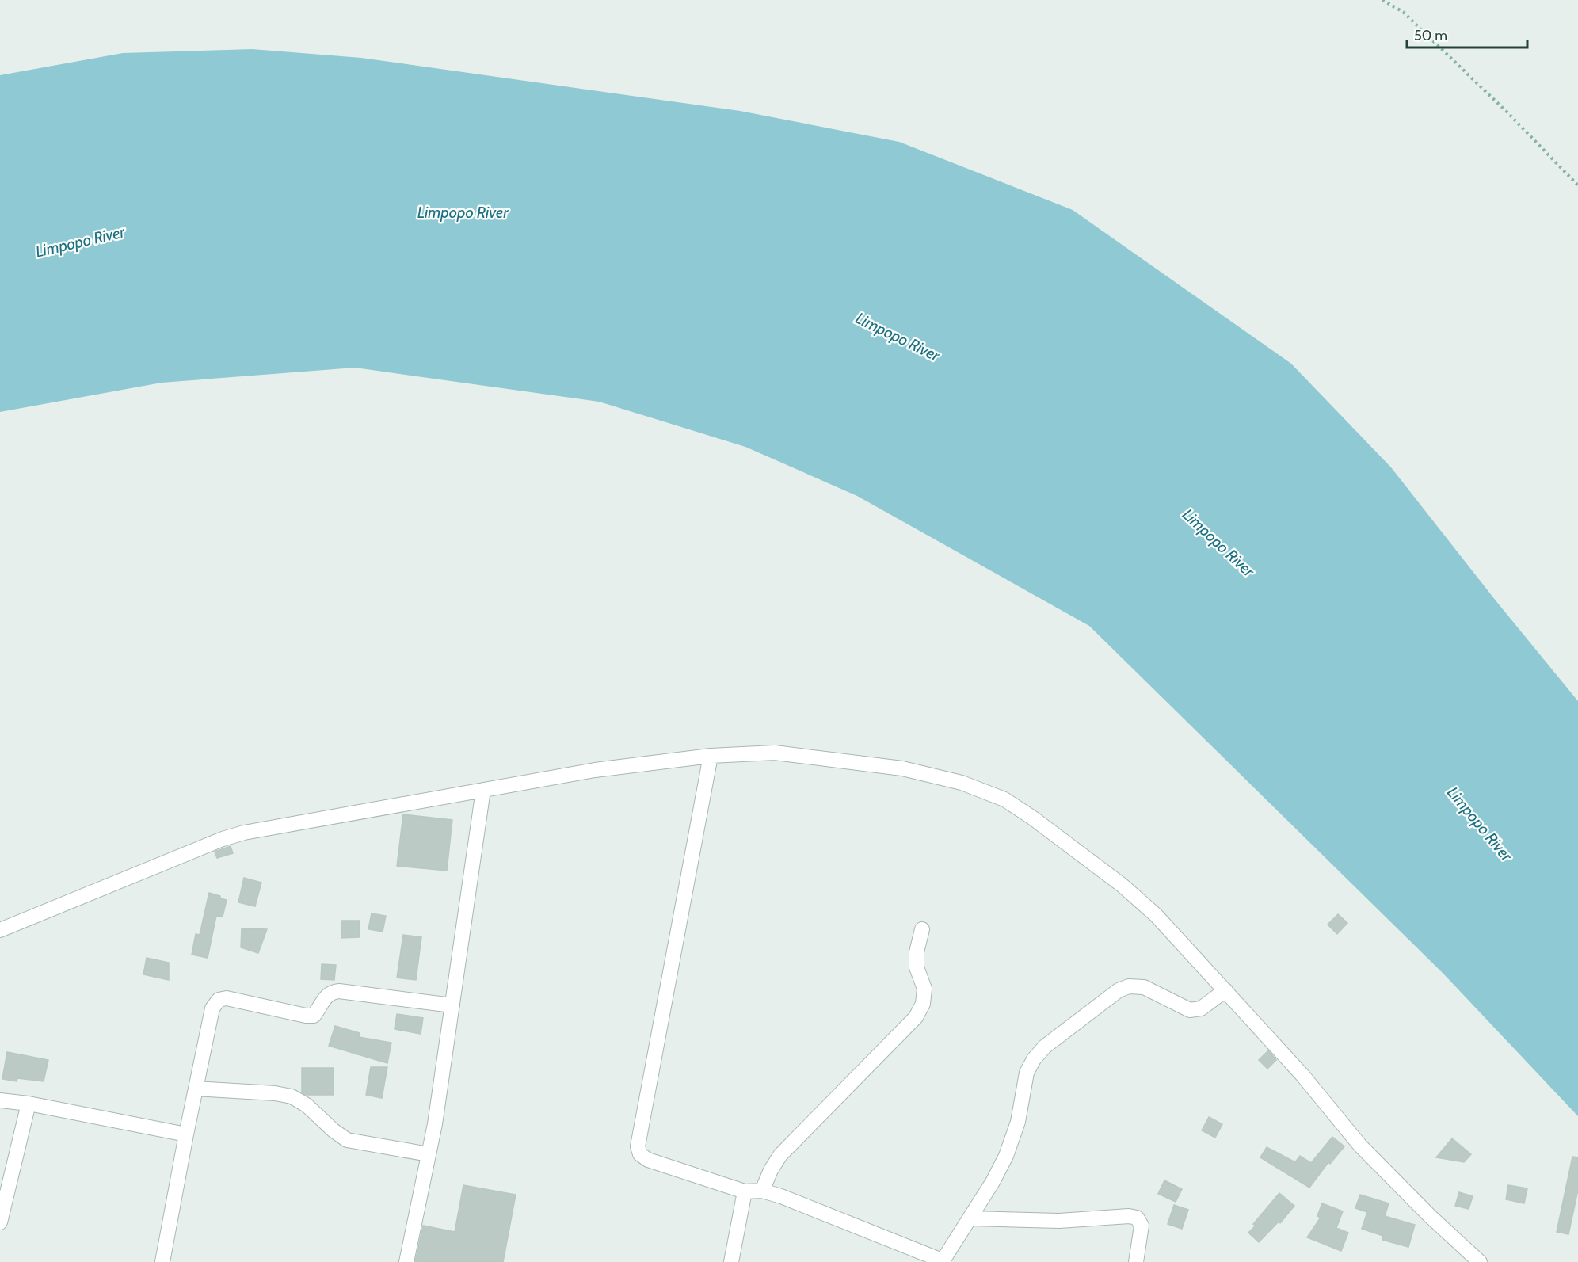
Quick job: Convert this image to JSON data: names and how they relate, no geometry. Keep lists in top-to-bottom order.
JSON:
{
  "water": ["Limpopo River"],
  "scale_bar": "50 m"
}
